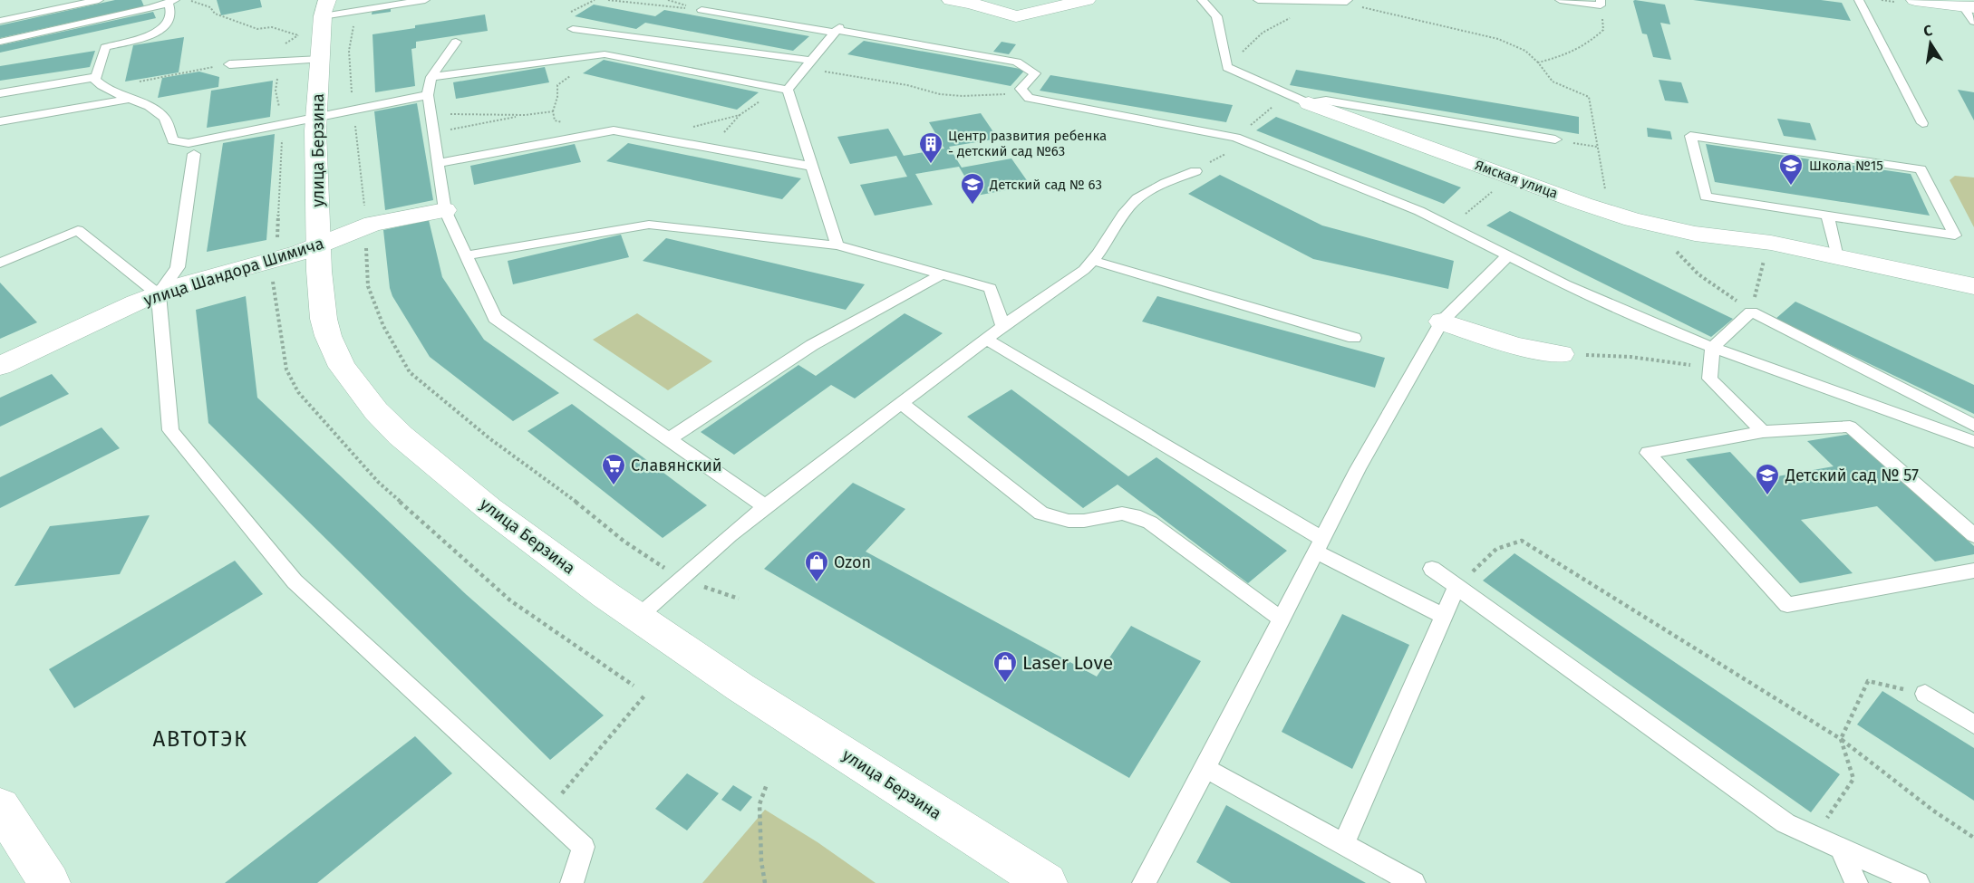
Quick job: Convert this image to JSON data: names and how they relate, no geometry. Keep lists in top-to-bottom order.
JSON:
{
  "streets": {
    "street": ["улица Берзина", "Ямская улица", "улица Шандора Шимича"]
  },
  "crossings": [
    ["улица Берзина", "улица Шандора Шимича"]
  ],
  "districts": ["АВТОТЭК"],
  "places": {
    "building": ["Центр развития ребенка - детский сад №63"],
    "school or university": ["Школа №15", "Детский сад № 63", "Детский сад № 57"],
    "supermarket": ["Славянский"],
    "shop": ["Ozon", "Laser Love"]
  },
  "north": "top"
}
